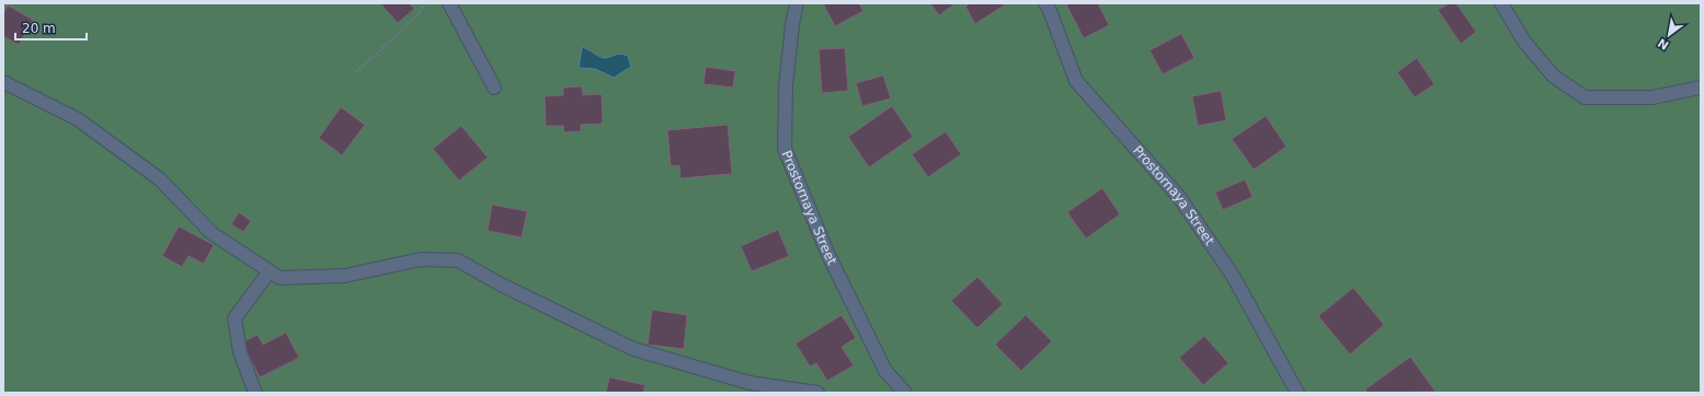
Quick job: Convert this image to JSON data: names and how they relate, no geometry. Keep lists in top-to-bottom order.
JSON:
{
  "streets": {
    "street": ["Prostornaya Street"]
  },
  "scale_bar": "20 m",
  "north": "bottom left"
}
